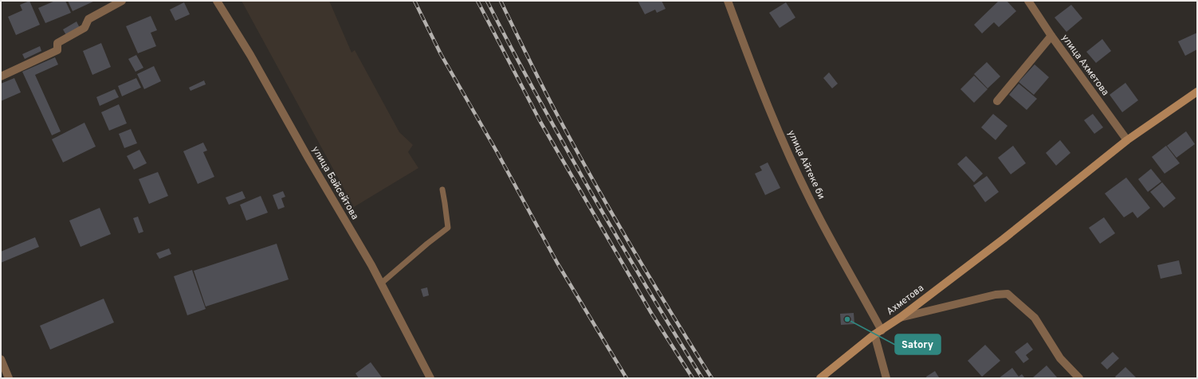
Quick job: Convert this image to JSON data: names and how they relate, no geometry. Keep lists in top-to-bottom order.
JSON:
{
  "streets": {
    "main road": ["Ахметова"],
    "street": ["улица Ахметова", "улица Айтеке би", "улица Байсейтова"]
  },
  "crossings": [
    ["улица Ахметова", "Ахметова"],
    ["улица Айтеке би", "Ахметова"]
  ],
  "places": ["Satory"]
}
